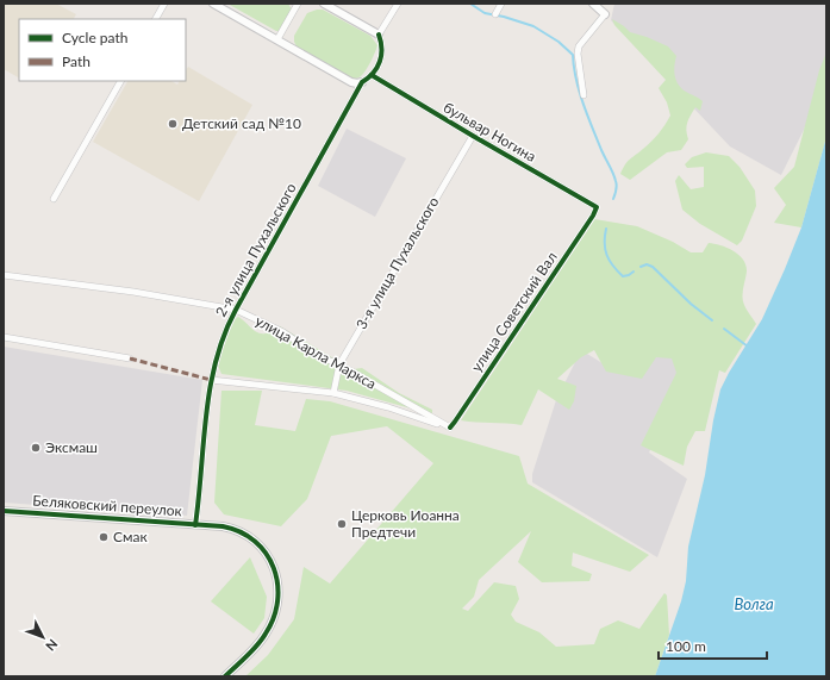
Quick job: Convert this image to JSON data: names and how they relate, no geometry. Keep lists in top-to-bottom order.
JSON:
{
  "streets": {
    "street": [
      "бульвар Ногина",
      "2-я улица Пухальского",
      "3-я улица Пухальского",
      "улица Советский Вал",
      "улица Карла Маркса",
      "Беляковский переулок"
    ]
  },
  "crossings": [
    ["бульвар Ногина", "2-я улица Пухальского"],
    ["бульвар Ногина", "3-я улица Пухальского"],
    ["бульвар Ногина", "улица Советский Вал"],
    ["2-я улица Пухальского", "улица Карла Маркса"],
    ["2-я улица Пухальского", "Беляковский переулок"],
    ["3-я улица Пухальского", "улица Карла Маркса"],
    ["улица Советский Вал", "улица Карла Маркса"]
  ],
  "water": ["Волга"],
  "places": [
    "Детский сад №10",
    "Эксмаш",
    "Церковь Иоанна Предтечи",
    "Смак"
  ],
  "legend": ["Cycle path", "Path"],
  "scale_bar": "100 m",
  "north": "bottom right"
}
